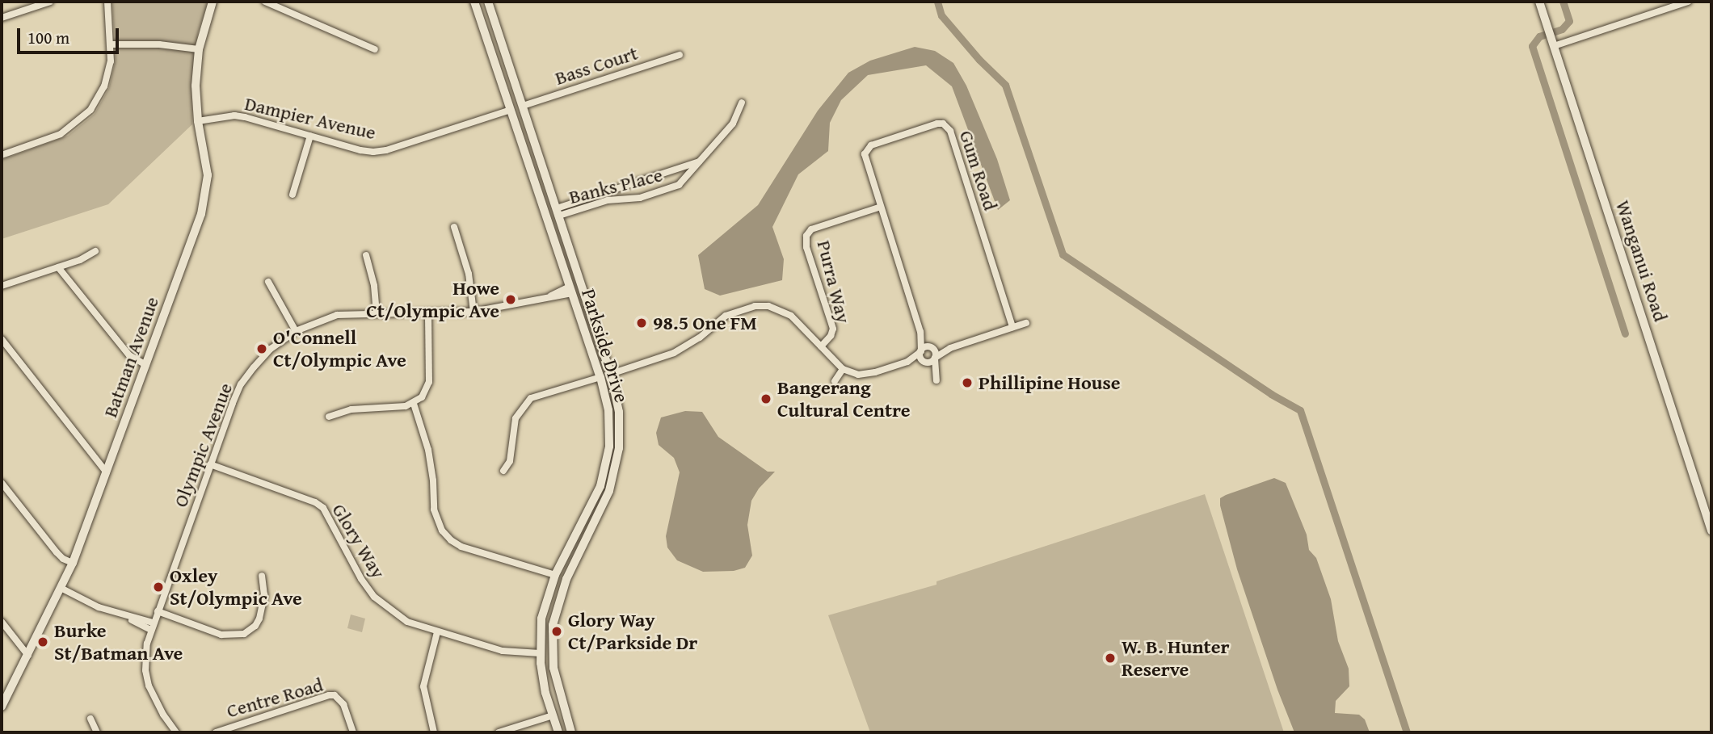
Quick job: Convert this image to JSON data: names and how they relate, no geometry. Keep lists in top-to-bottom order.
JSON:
{
  "streets": {
    "street": [
      "Bass Court",
      "Dampier Avenue",
      "Gum Road",
      "Banks Place",
      "Wanganui Road",
      "Purra Way",
      "Parkside Drive",
      "Batman Avenue",
      "Olympic Avenue",
      "Glory Way",
      "Centre Road"
    ]
  },
  "crossings": [
    ["Bass Court", "Parkside Drive"],
    ["Dampier Avenue", "Parkside Drive"],
    ["Dampier Avenue", "Batman Avenue"],
    ["Gum Road", "Purra Way"],
    ["Banks Place", "Parkside Drive"],
    ["Parkside Drive", "Olympic Avenue"],
    ["Parkside Drive", "Glory Way"],
    ["Olympic Avenue", "Glory Way"]
  ],
  "places": [
    "Howe Ct/Olympic Ave",
    "98.5 One FM",
    "O'Connell Ct/Olympic Ave",
    "Phillipine House",
    "Bangerang Cultural Centre",
    "Oxley St/Olympic Ave",
    "Glory Way Ct/Parkside Dr",
    "Burke St/Batman Ave",
    "W. B. Hunter Reserve"
  ],
  "scale_bar": "100 m"
}
